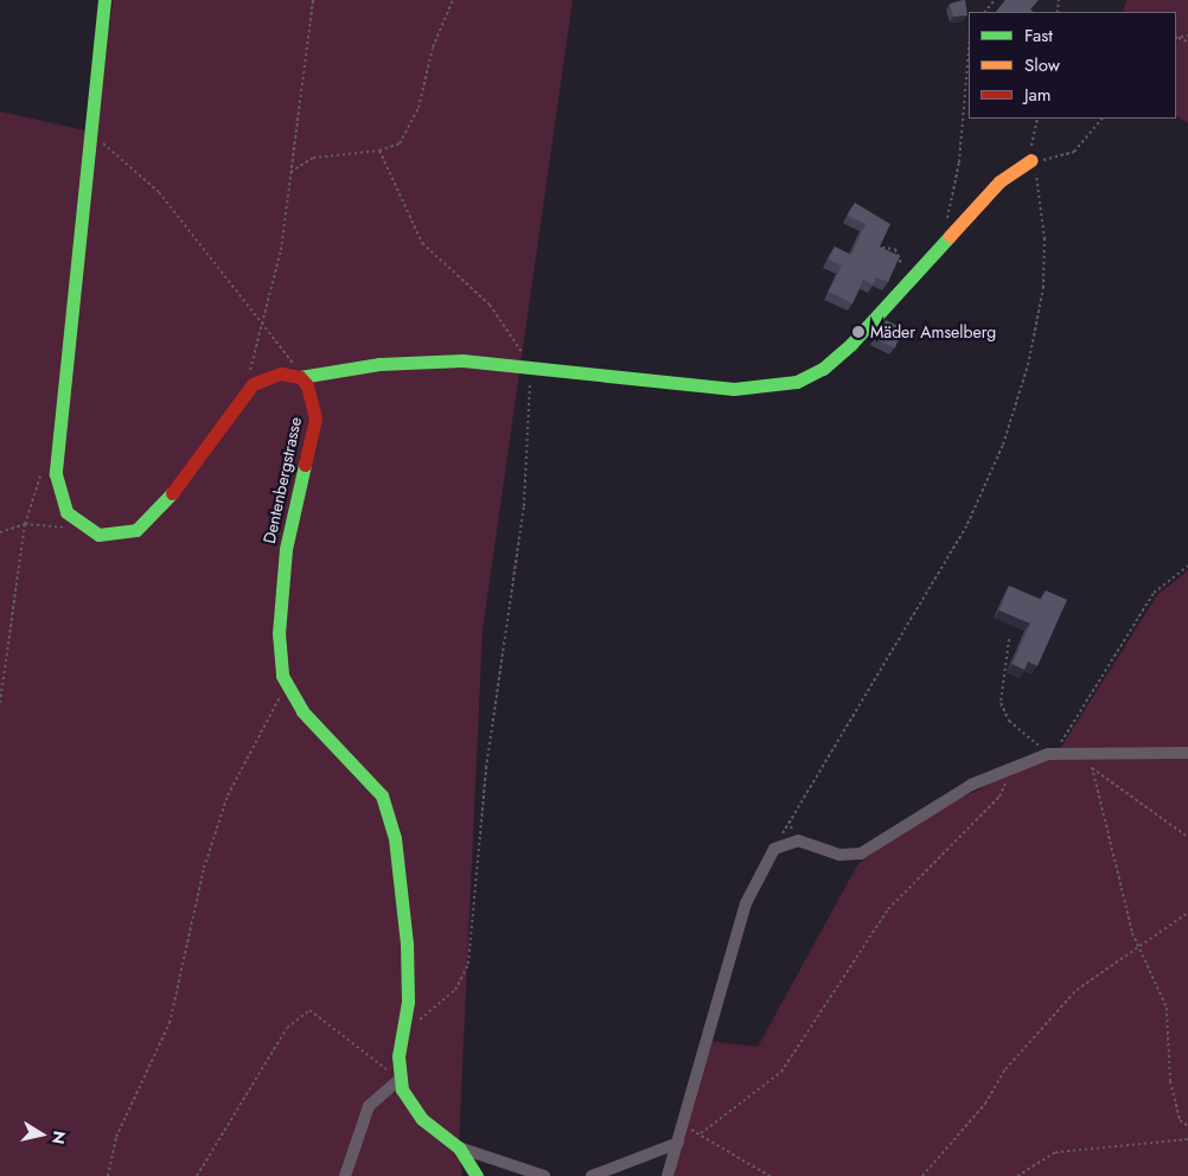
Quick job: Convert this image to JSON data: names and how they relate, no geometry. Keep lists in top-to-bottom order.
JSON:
{
  "streets": {
    "street": ["Dentenbergstrasse"]
  },
  "places": ["Mäder Amselberg"],
  "legend": ["Fast", "Slow", "Jam"],
  "north": "right"
}
